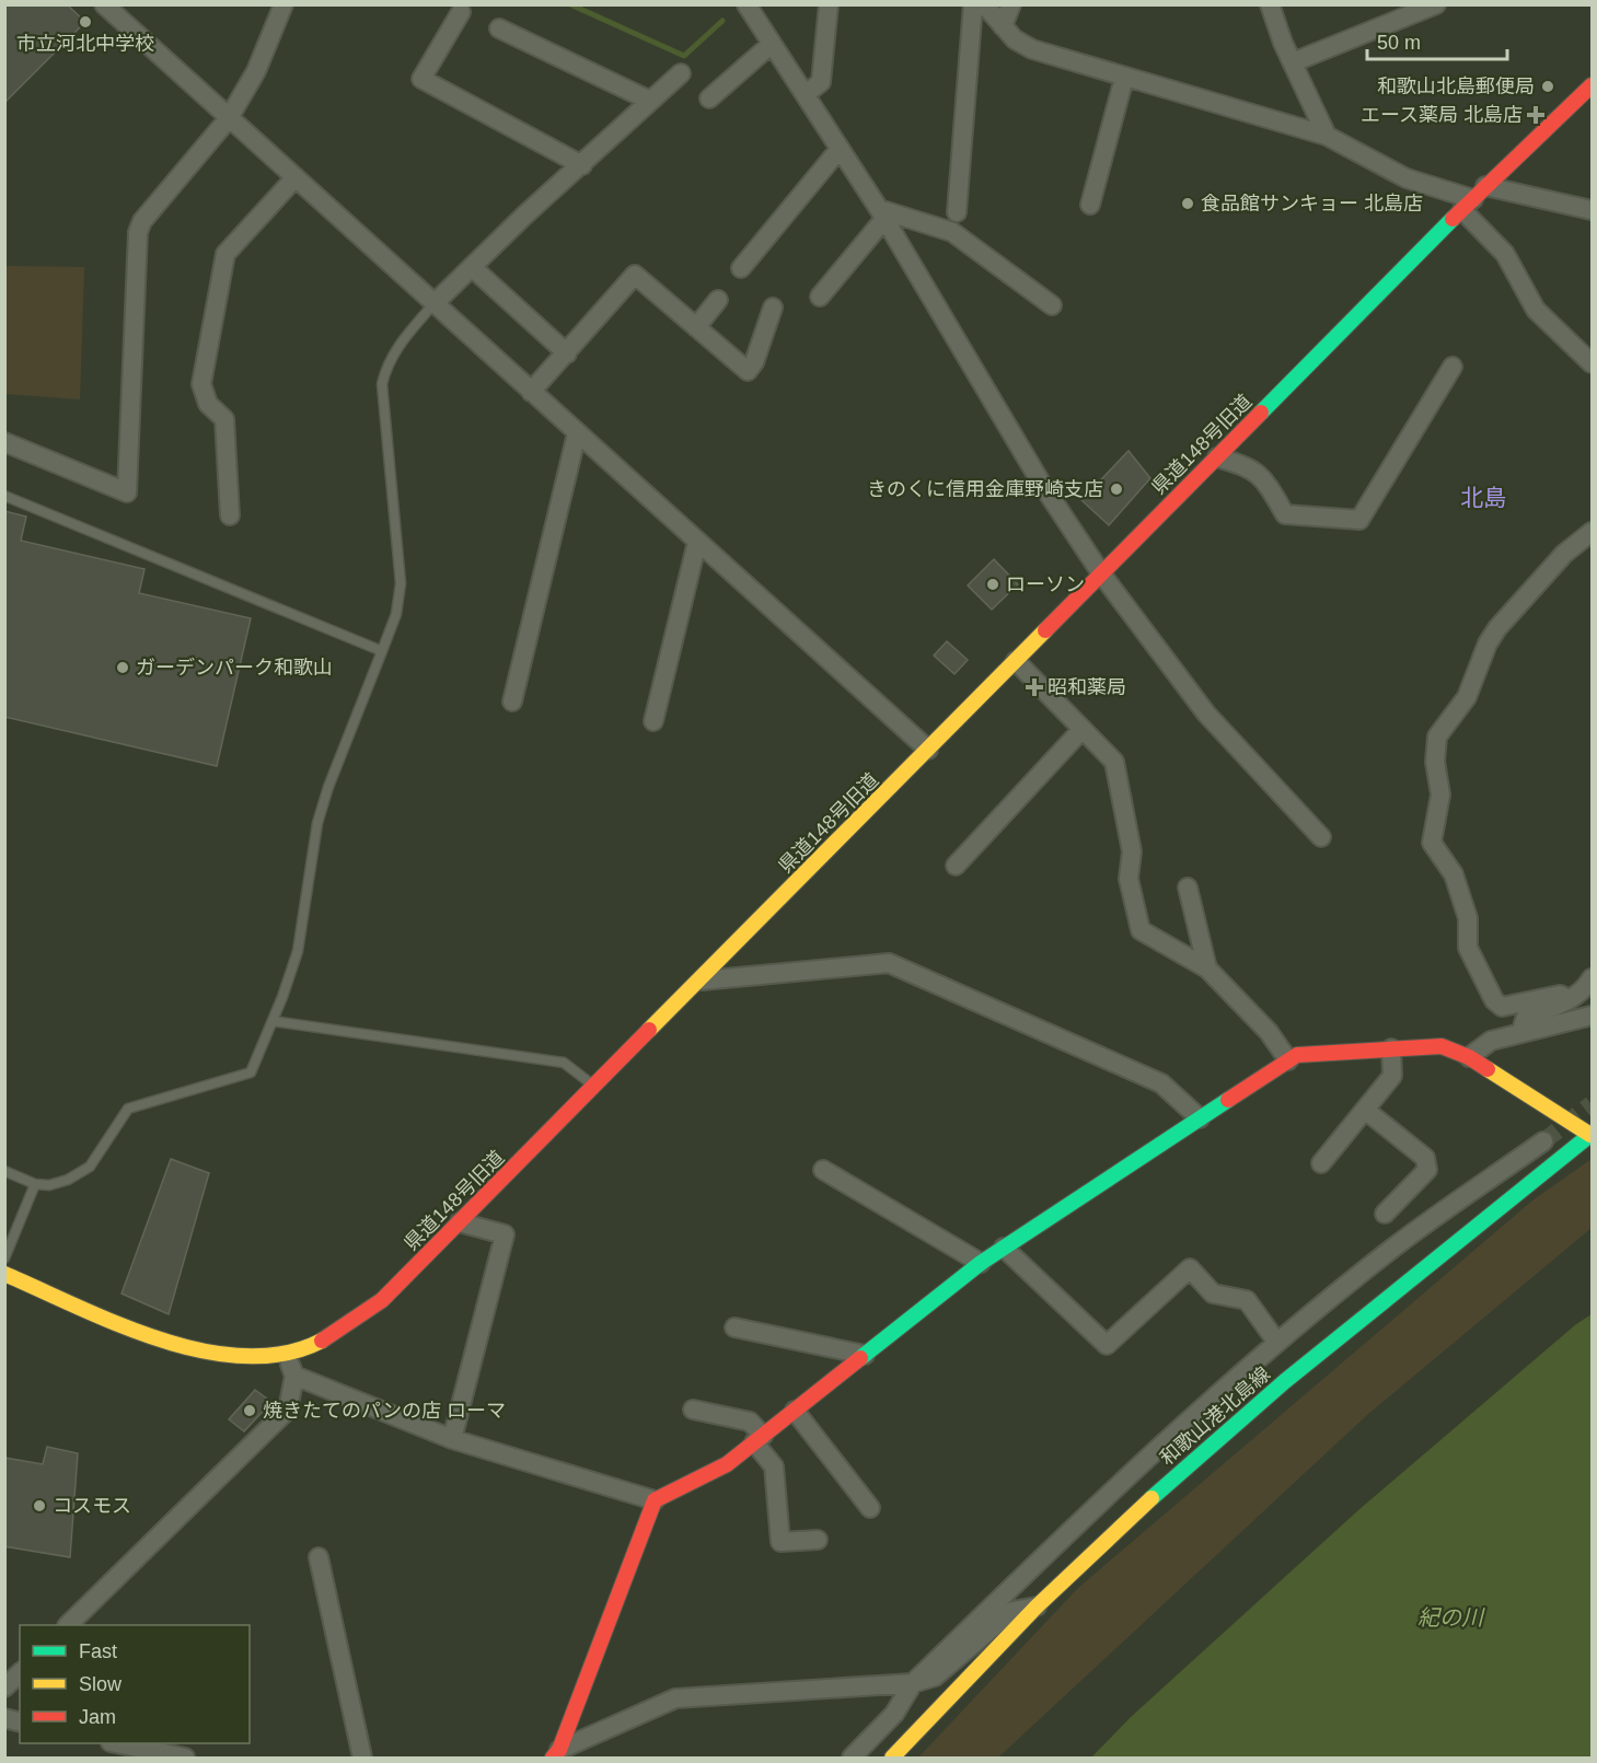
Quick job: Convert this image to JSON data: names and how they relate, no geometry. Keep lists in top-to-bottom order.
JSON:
{
  "streets": {
    "street": ["県道148号旧道", "和歌山港北島線"]
  },
  "districts": ["北島"],
  "water": ["紀の川"],
  "places": {
    "other": [
      "市立河北中学校",
      "和歌山北島郵便局",
      "食品館サンキョー 北島店",
      "きのくに信用金庫野崎支店",
      "ローソン",
      "ガーデンパーク和歌山",
      "焼きたてのパンの店 ローマ",
      "コスモス"
    ],
    "health": ["エース薬局 北島店", "昭和薬局"]
  },
  "legend": ["Fast", "Slow", "Jam"],
  "scale_bar": "50 m"
}
